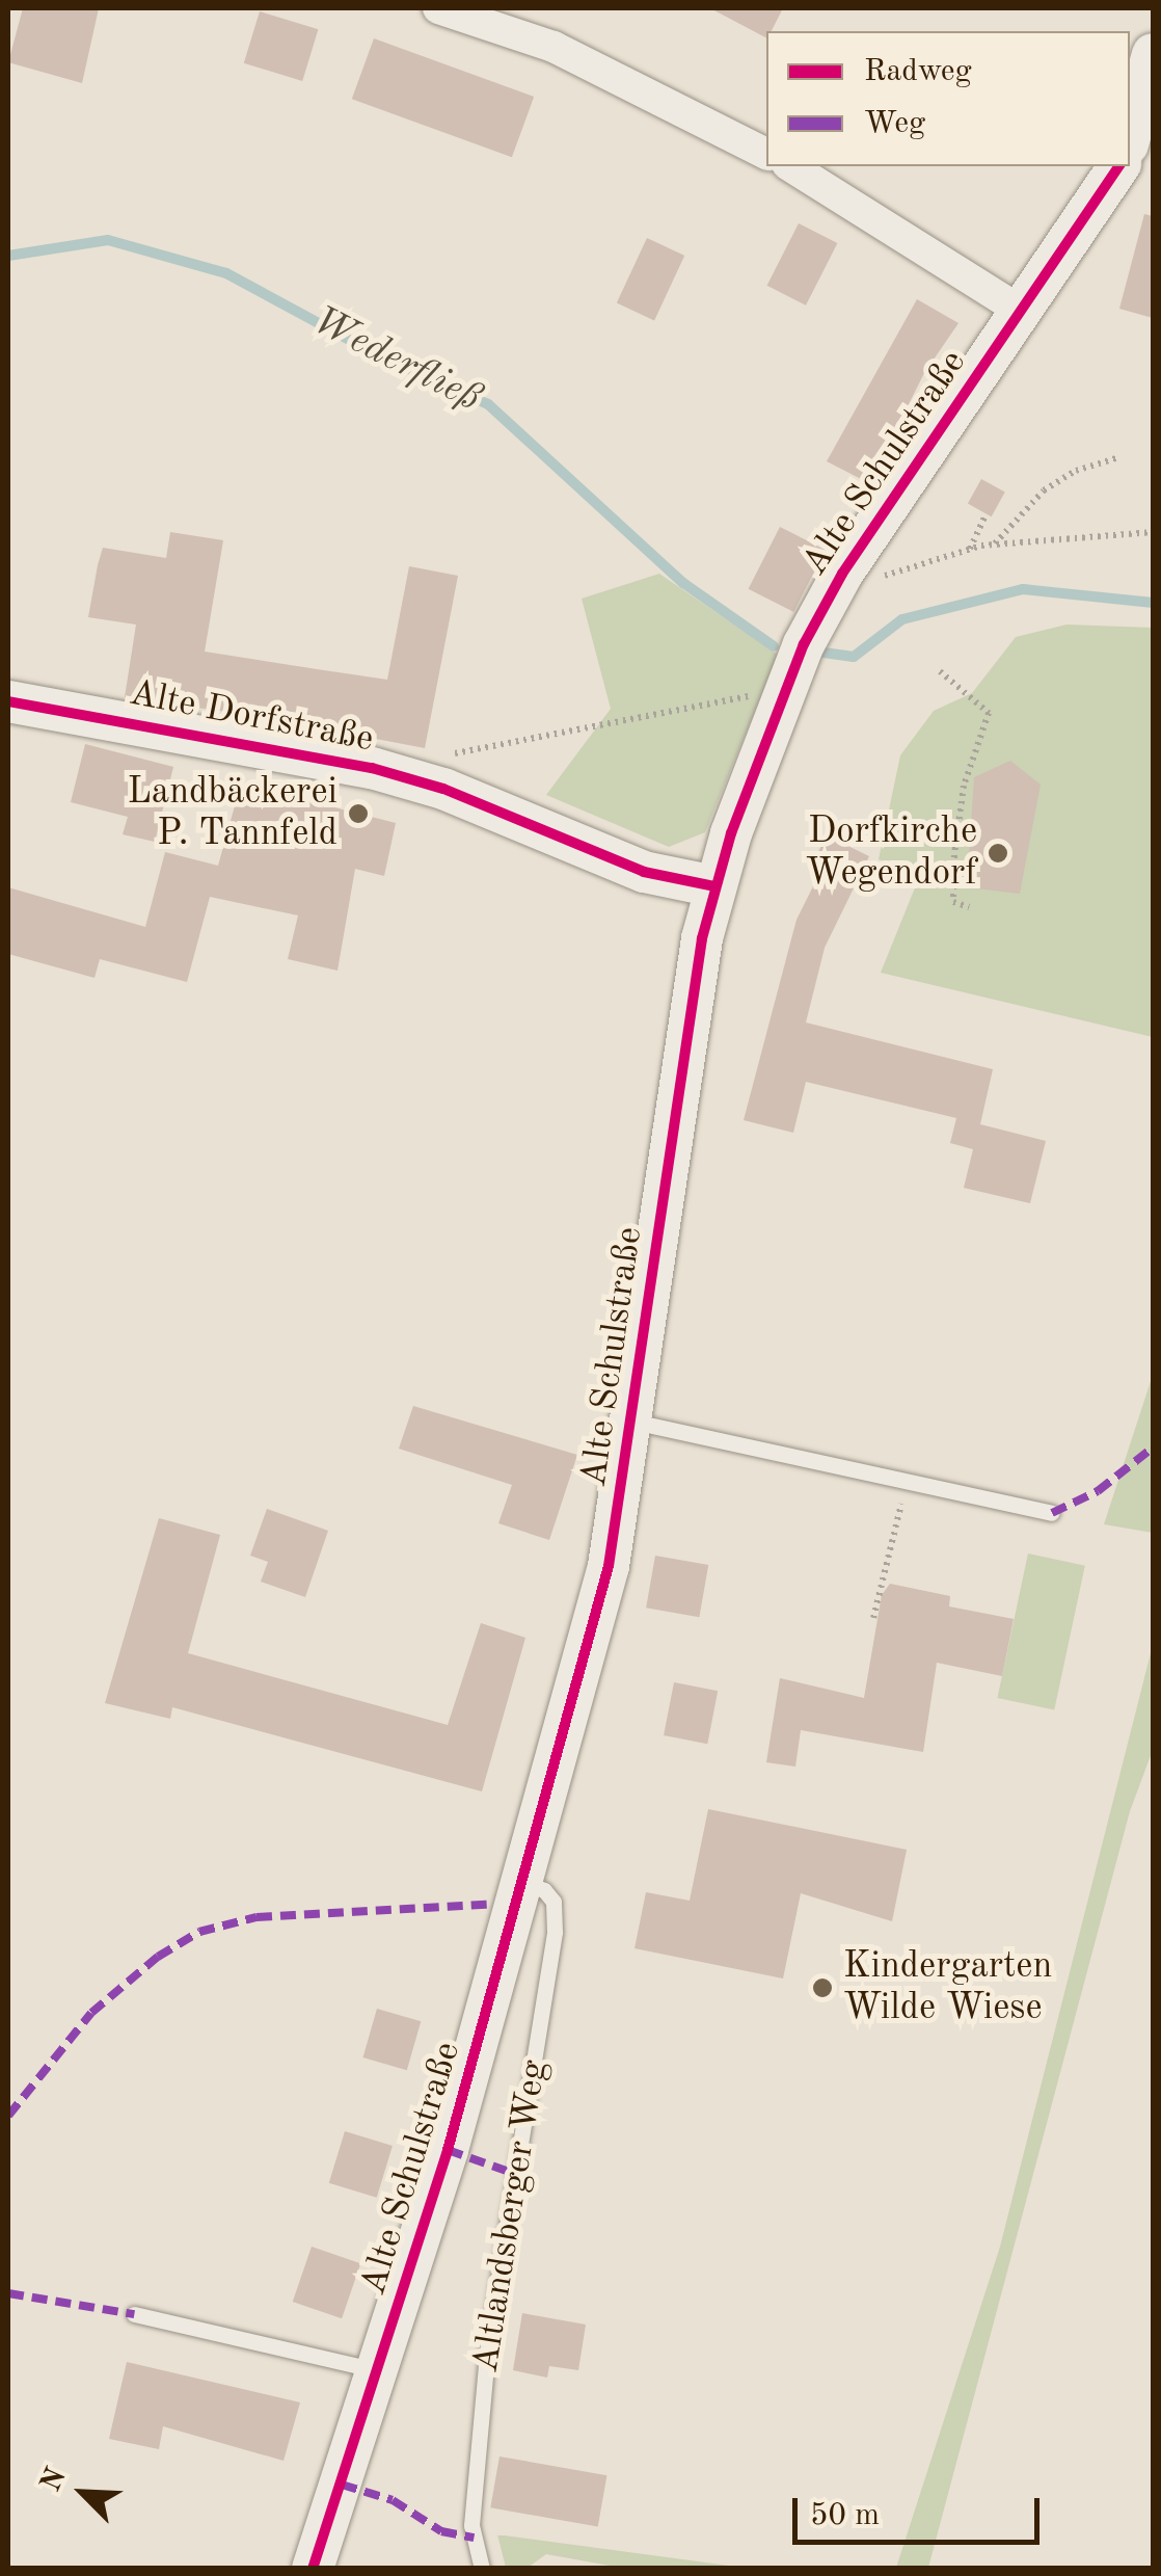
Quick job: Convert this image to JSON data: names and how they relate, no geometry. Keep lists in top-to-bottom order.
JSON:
{
  "streets": {
    "street": ["Alte Schulstraße", "Alte Dorfstraße"],
    "lane": ["Altlandsberger Weg"]
  },
  "crossings": [
    ["Alte Schulstraße", "Alte Dorfstraße"],
    ["Alte Schulstraße", "Altlandsberger Weg"]
  ],
  "water": ["Wederfließ"],
  "places": ["Landbäckerei P. Tannfeld", "Dorfkirche Wegendorf", "Kindergarten Wilde Wiese"],
  "legend": ["Radweg", "Weg"],
  "scale_bar": "50 m",
  "north": "top left"
}
